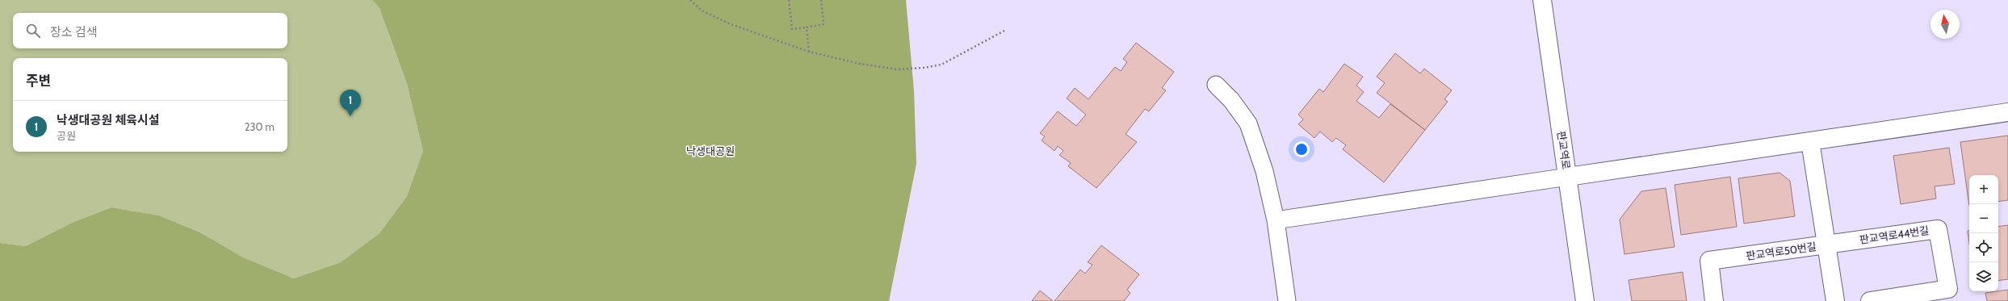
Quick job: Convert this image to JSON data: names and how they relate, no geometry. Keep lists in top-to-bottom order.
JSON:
{
  "streets": {
    "street": ["판교역로", "판교역로44번길", "판교역로50번길"]
  },
  "crossings": [
    ["판교역로44번길", "판교역로50번길"]
  ],
  "parks": ["낙생대공원"],
  "north": "top",
  "page": {
    "search": "장소 검색",
    "heading": "주변",
    "pins": "1",
    "list": [
      {
        "mark": "1",
        "name": "낙생대공원 체육시설",
        "note": "공원",
        "value": "230 m"
      }
    ],
    "map_buttons": ["+", "−"]
  }
}
